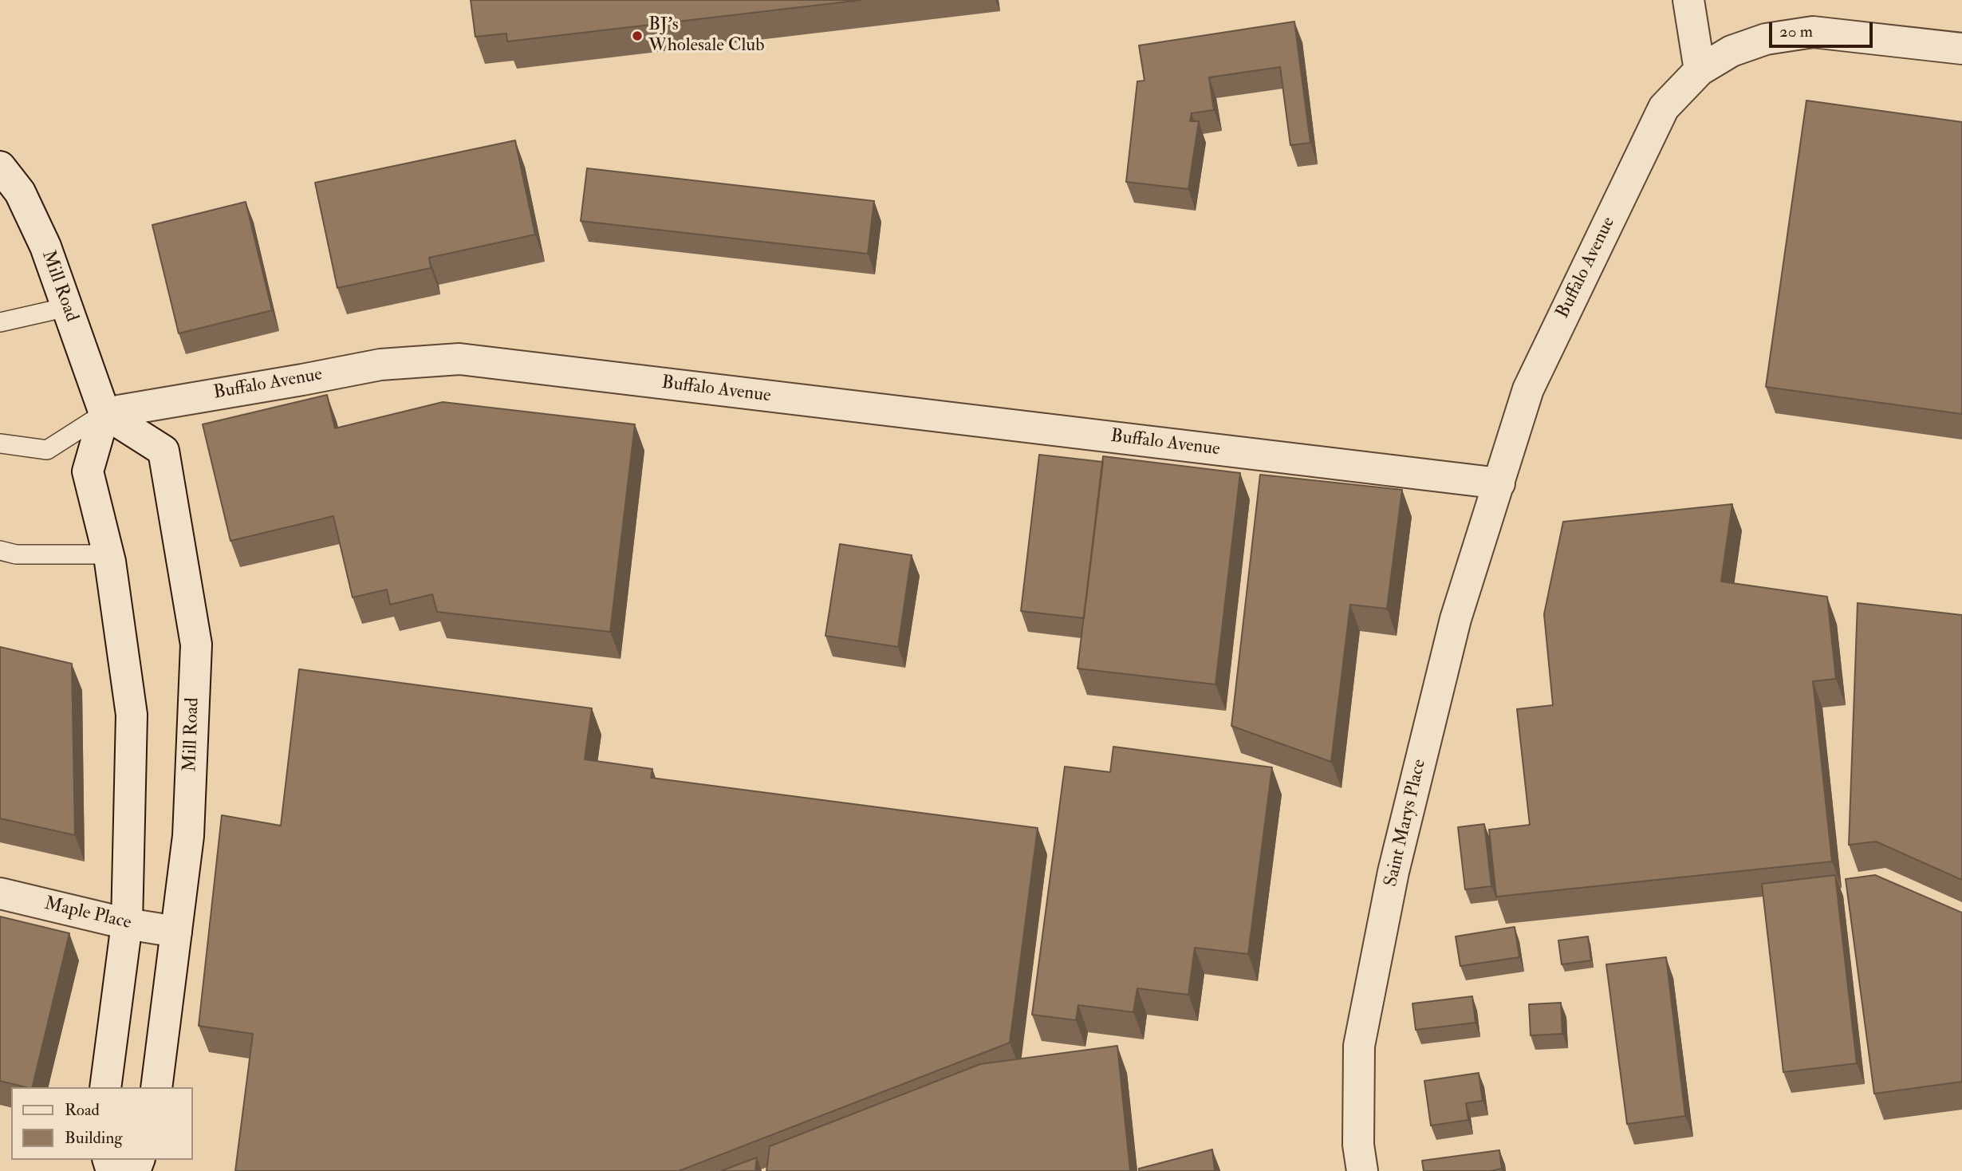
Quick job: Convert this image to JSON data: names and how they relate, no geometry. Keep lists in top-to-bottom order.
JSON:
{
  "streets": {
    "street": [
      "Buffalo Avenue",
      "Mill Road",
      "Saint Marys Place",
      "Maple Place"
    ]
  },
  "crossings": [
    ["Buffalo Avenue", "Mill Road"],
    ["Buffalo Avenue", "Saint Marys Place"],
    ["Mill Road", "Maple Place"]
  ],
  "places": ["BJ's Wholesale Club"],
  "legend": ["Road", "Building"],
  "scale_bar": "20 m"
}
